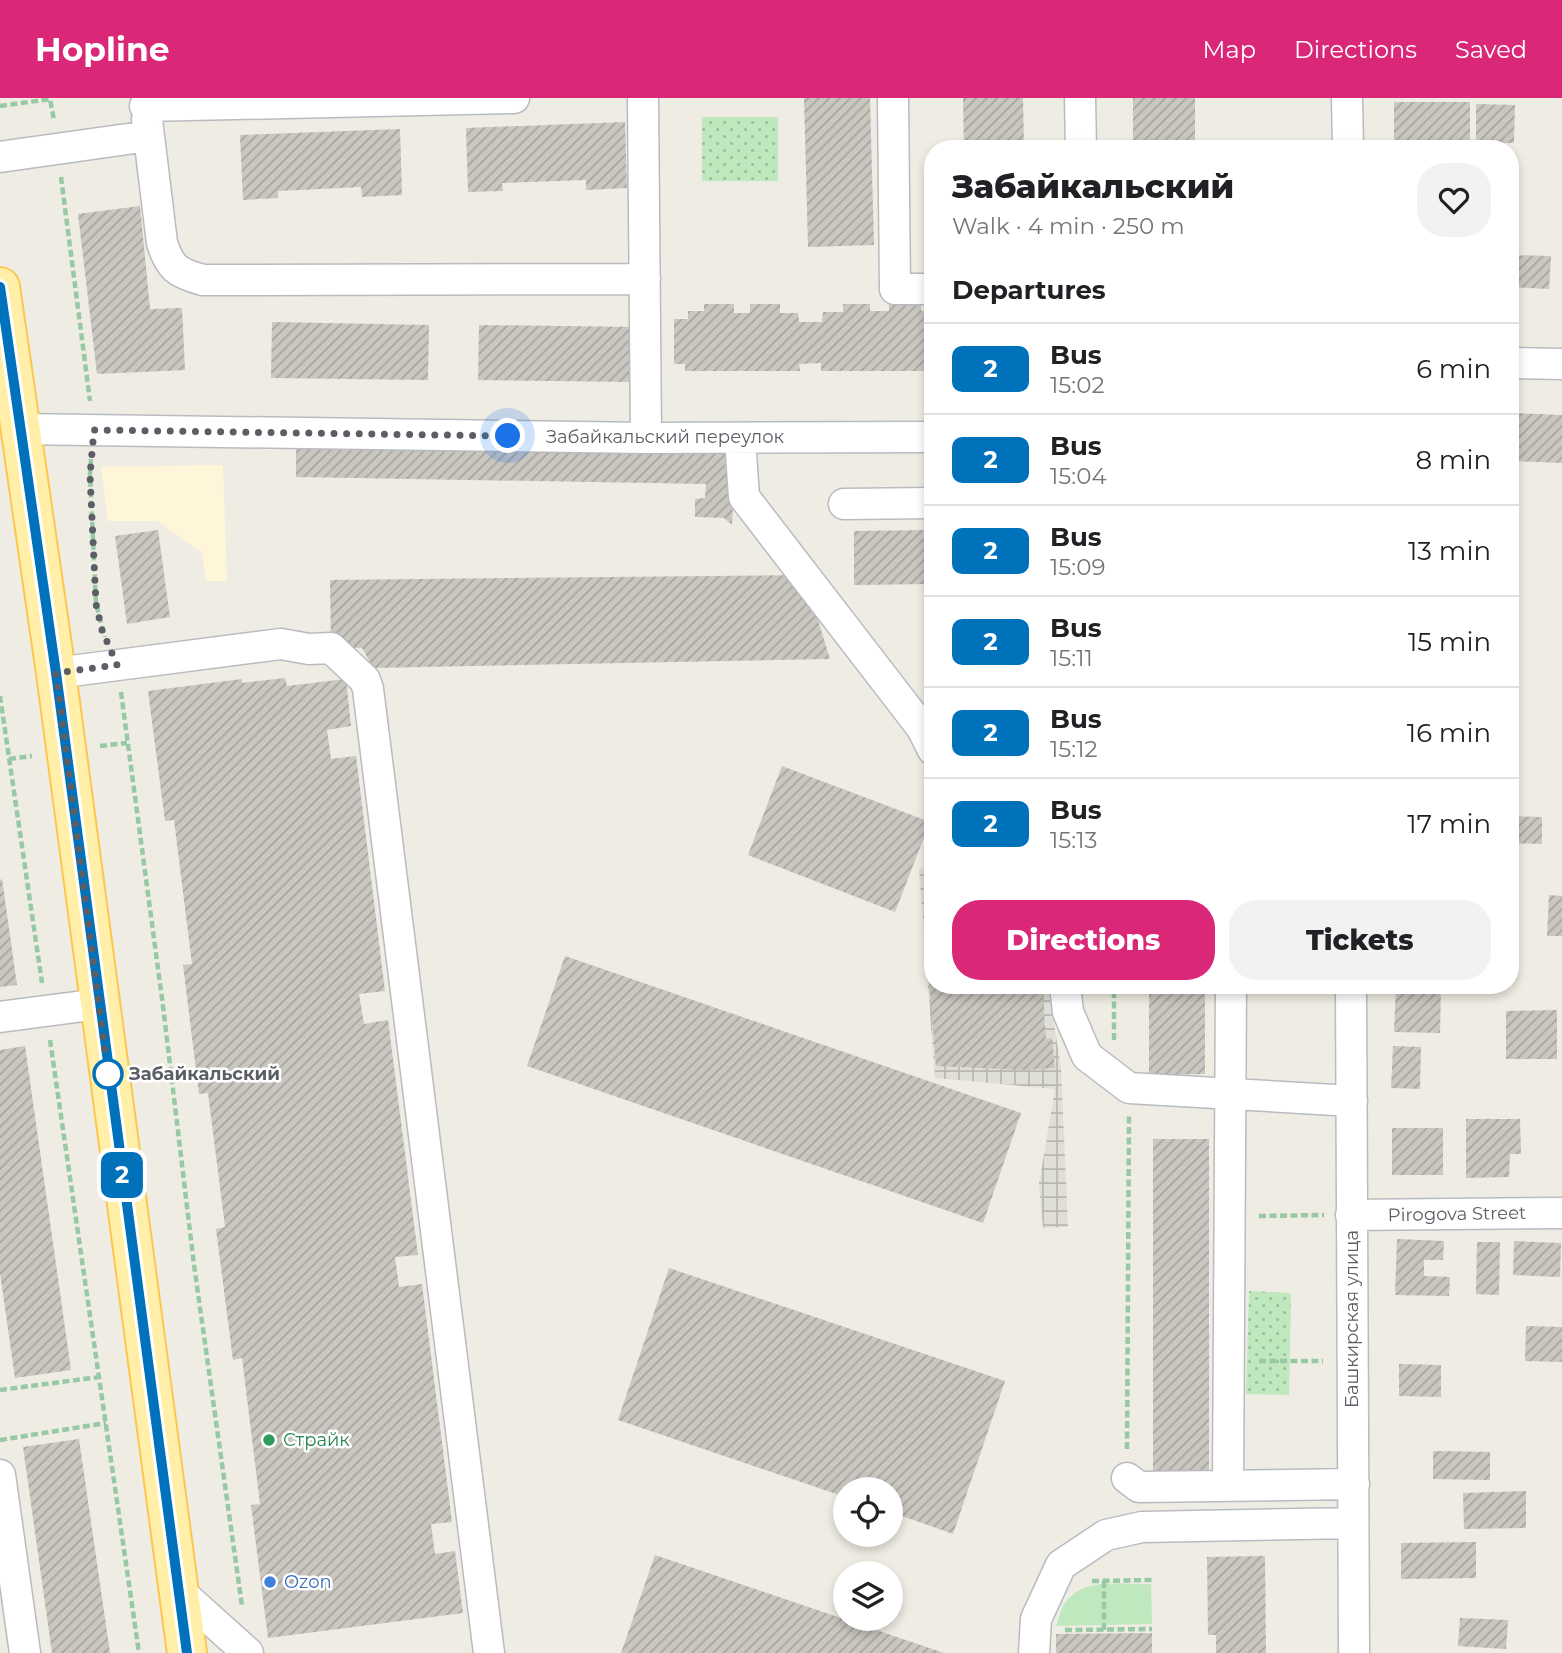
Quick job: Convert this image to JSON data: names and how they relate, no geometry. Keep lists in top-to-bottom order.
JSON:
{
  "streets": {
    "street": ["Забайкальский переулок", "Pirogova Street", "Башкирская улица"]
  },
  "crossings": [
    ["Pirogova Street", "Башкирская улица"]
  ],
  "places": ["Забайкальский", "Страйк", "Ozon"],
  "lines": ["bus line 2"],
  "page": {
    "header": "Hopline",
    "nav": ["Map", "Directions", "Saved"],
    "on_map": "2",
    "heading": [
      ["Забайкальский", "Walk · 4 min · 250 m"],
      "Departures"
    ],
    "list": [
      {
        "mark": "2",
        "name": "Bus",
        "note": "15:02",
        "value": "6 min"
      },
      {
        "mark": "2",
        "name": "Bus",
        "note": "15:04",
        "value": "8 min"
      },
      {
        "mark": "2",
        "name": "Bus",
        "note": "15:09",
        "value": "13 min"
      },
      {
        "mark": "2",
        "name": "Bus",
        "note": "15:11",
        "value": "15 min"
      },
      {
        "mark": "2",
        "name": "Bus",
        "note": "15:12",
        "value": "16 min"
      },
      {
        "mark": "2",
        "name": "Bus",
        "note": "15:13",
        "value": "17 min"
      }
    ],
    "buttons": ["Directions", "Tickets"]
  }
}
